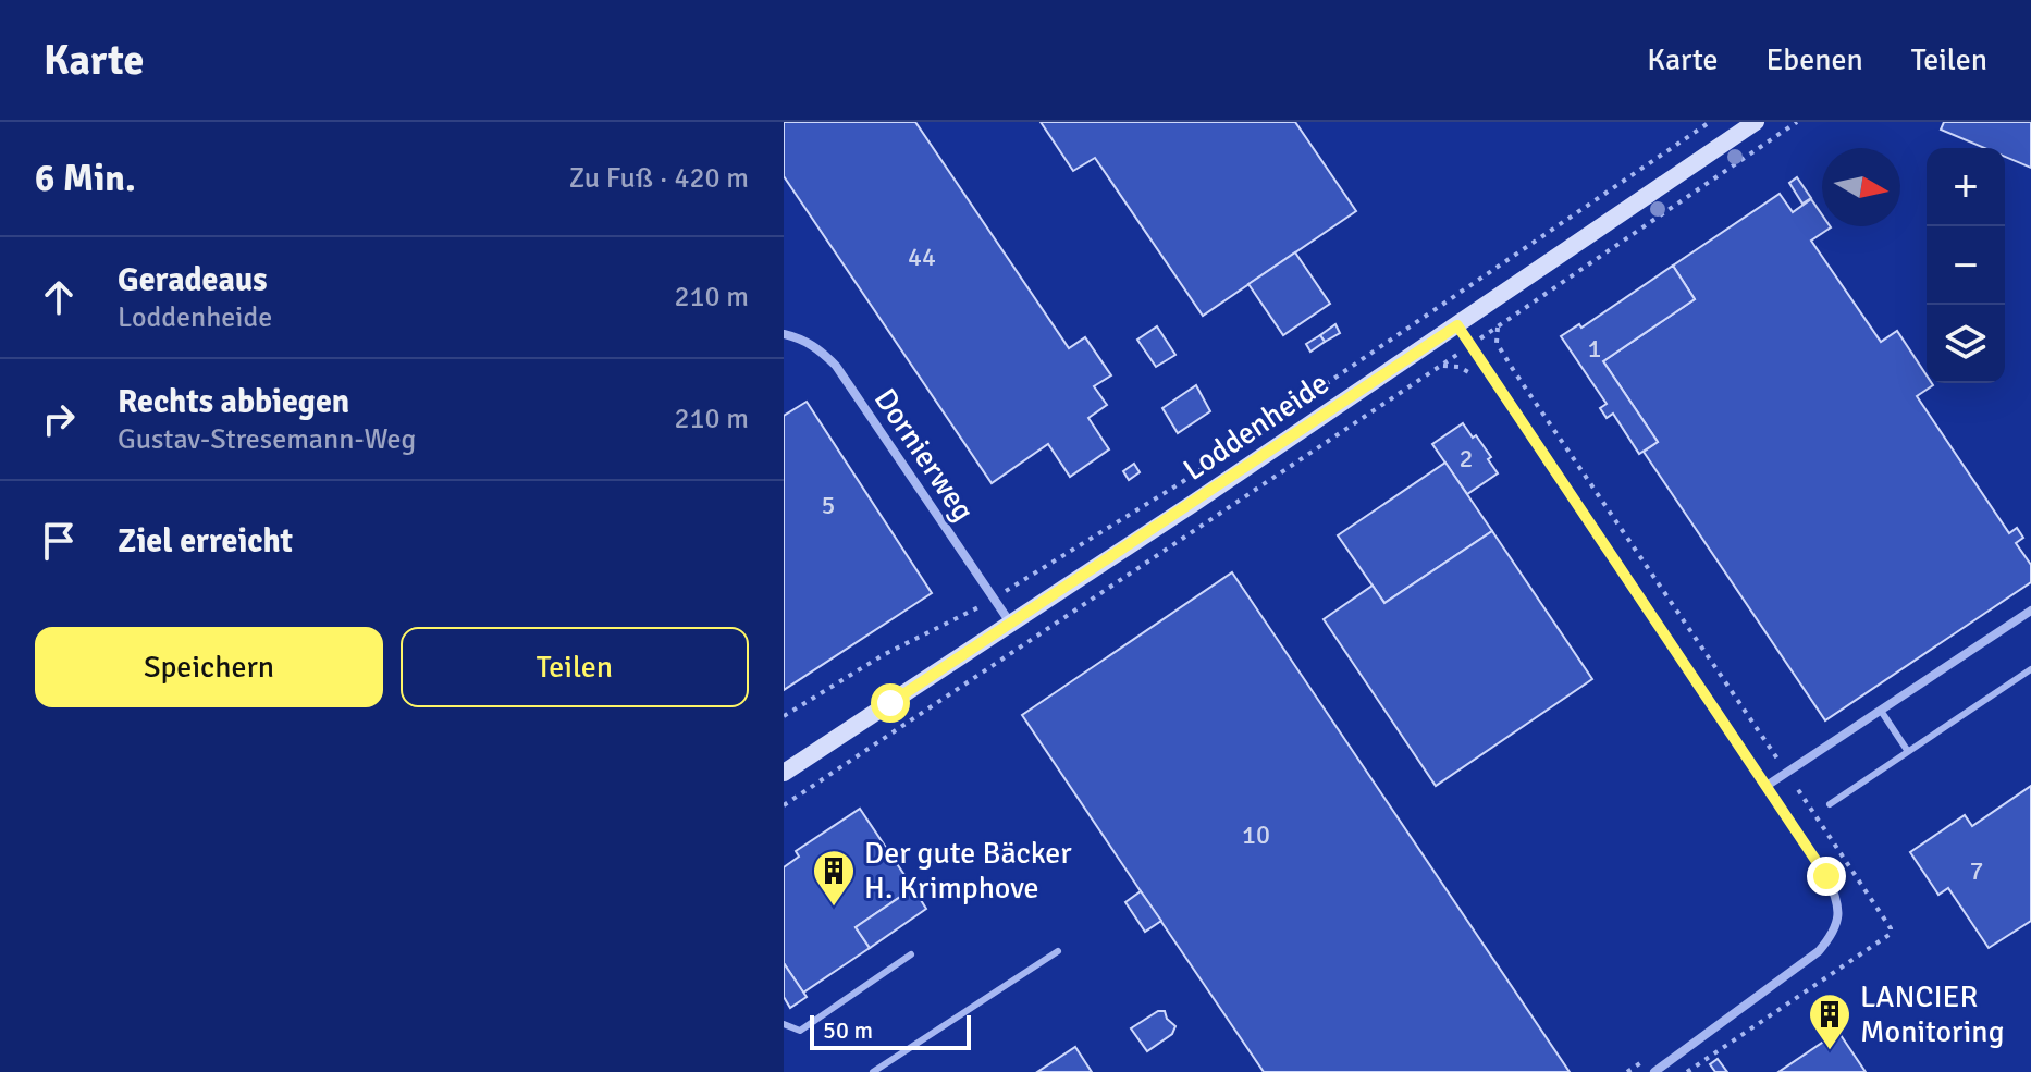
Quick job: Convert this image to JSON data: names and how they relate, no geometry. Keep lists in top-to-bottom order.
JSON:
{
  "streets": {
    "street": ["Loddenheide", "Dornierweg"]
  },
  "crossings": [
    ["Loddenheide", "Dornierweg"]
  ],
  "places": {
    "building": ["Der gute Bäcker H. Krimphove", "LANCIER Monitoring"]
  },
  "house_numbers": [
    "44",
    "1",
    "2",
    "5",
    "10",
    "7"
  ],
  "scale_bar": "50 m",
  "north": "right",
  "page": {
    "header": "Karte",
    "nav": ["Karte", "Ebenen", "Teilen"],
    "heading": ["6 Min.", "Zu Fuß · 420 m"],
    "map_buttons": ["+", "−"],
    "list": [
      ["Geradeaus", "Loddenheide", "210 m"],
      ["Rechts abbiegen", "Gustav-Stresemann-Weg", "210 m"],
      "Ziel erreicht"
    ],
    "buttons": ["Speichern", "Teilen"],
    "scale": "50 m"
  }
}
